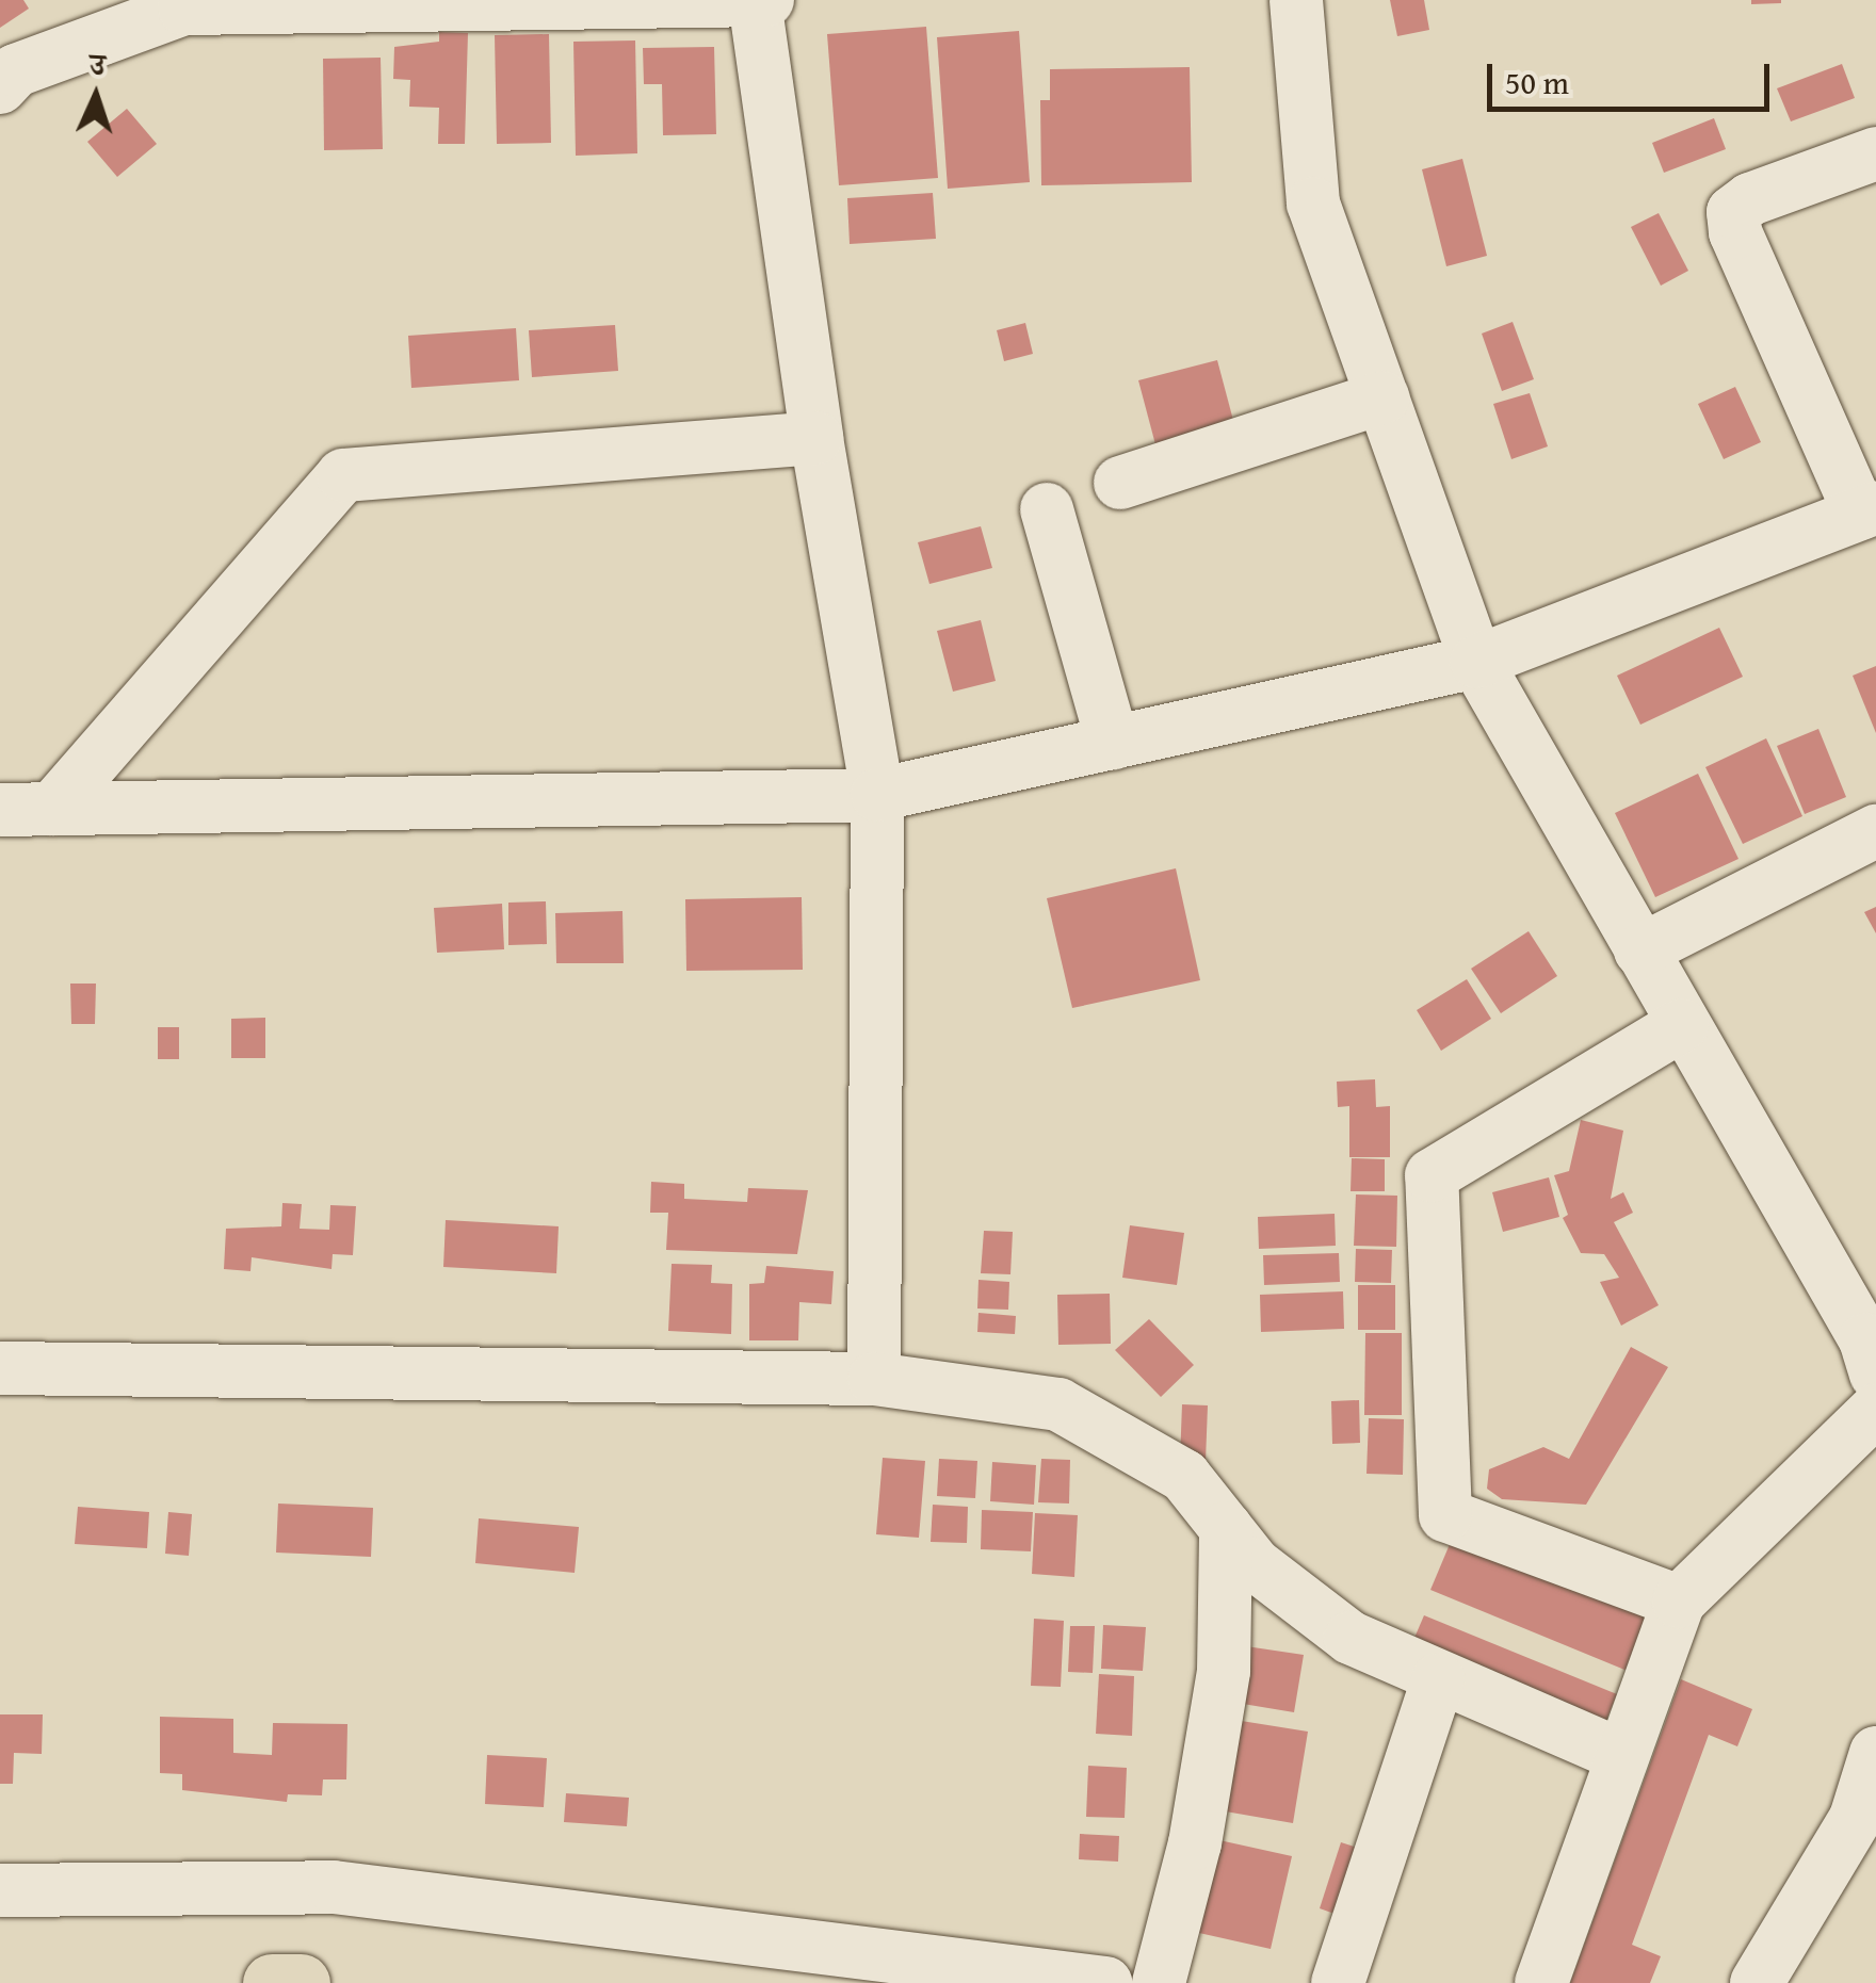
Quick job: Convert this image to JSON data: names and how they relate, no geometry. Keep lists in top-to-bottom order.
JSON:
{
  "scale_bar": "50 m",
  "north": "top"
}
